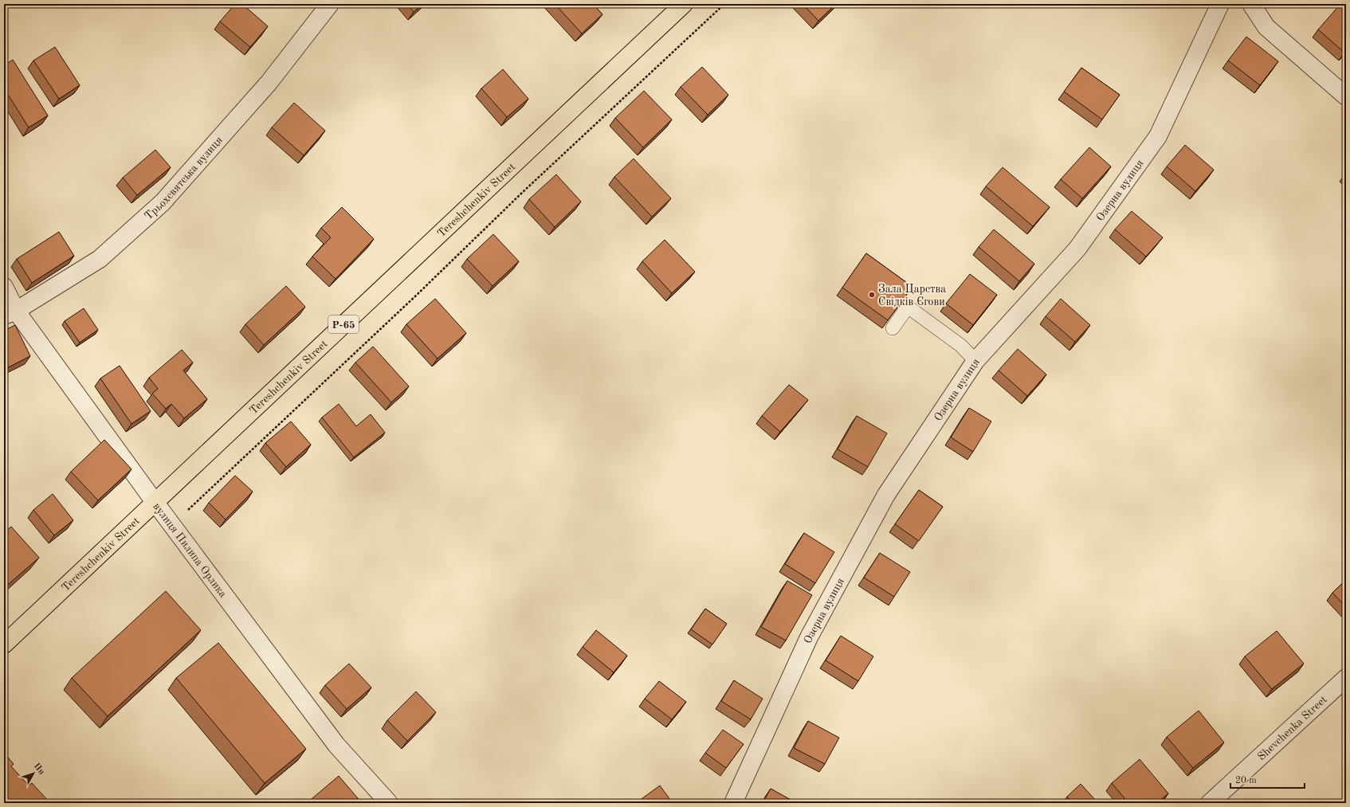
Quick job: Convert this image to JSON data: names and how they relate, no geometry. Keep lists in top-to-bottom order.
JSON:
{
  "streets": {
    "main road": ["Tereshchenkiv Street", "Р-65"],
    "street": [
      "Трьохсвятська вулиця",
      "Озерна вулиця",
      "вулиця Пилипа Орлика",
      "Shevchenka Street"
    ]
  },
  "crossings": [
    ["Трьохсвятська вулиця", "вулиця Пилипа Орлика"],
    ["Tereshchenkiv Street", "вулиця Пилипа Орлика"]
  ],
  "places": ["Зала Царства Свідків Єгови"],
  "scale_bar": "20 m",
  "north": "top right"
}
